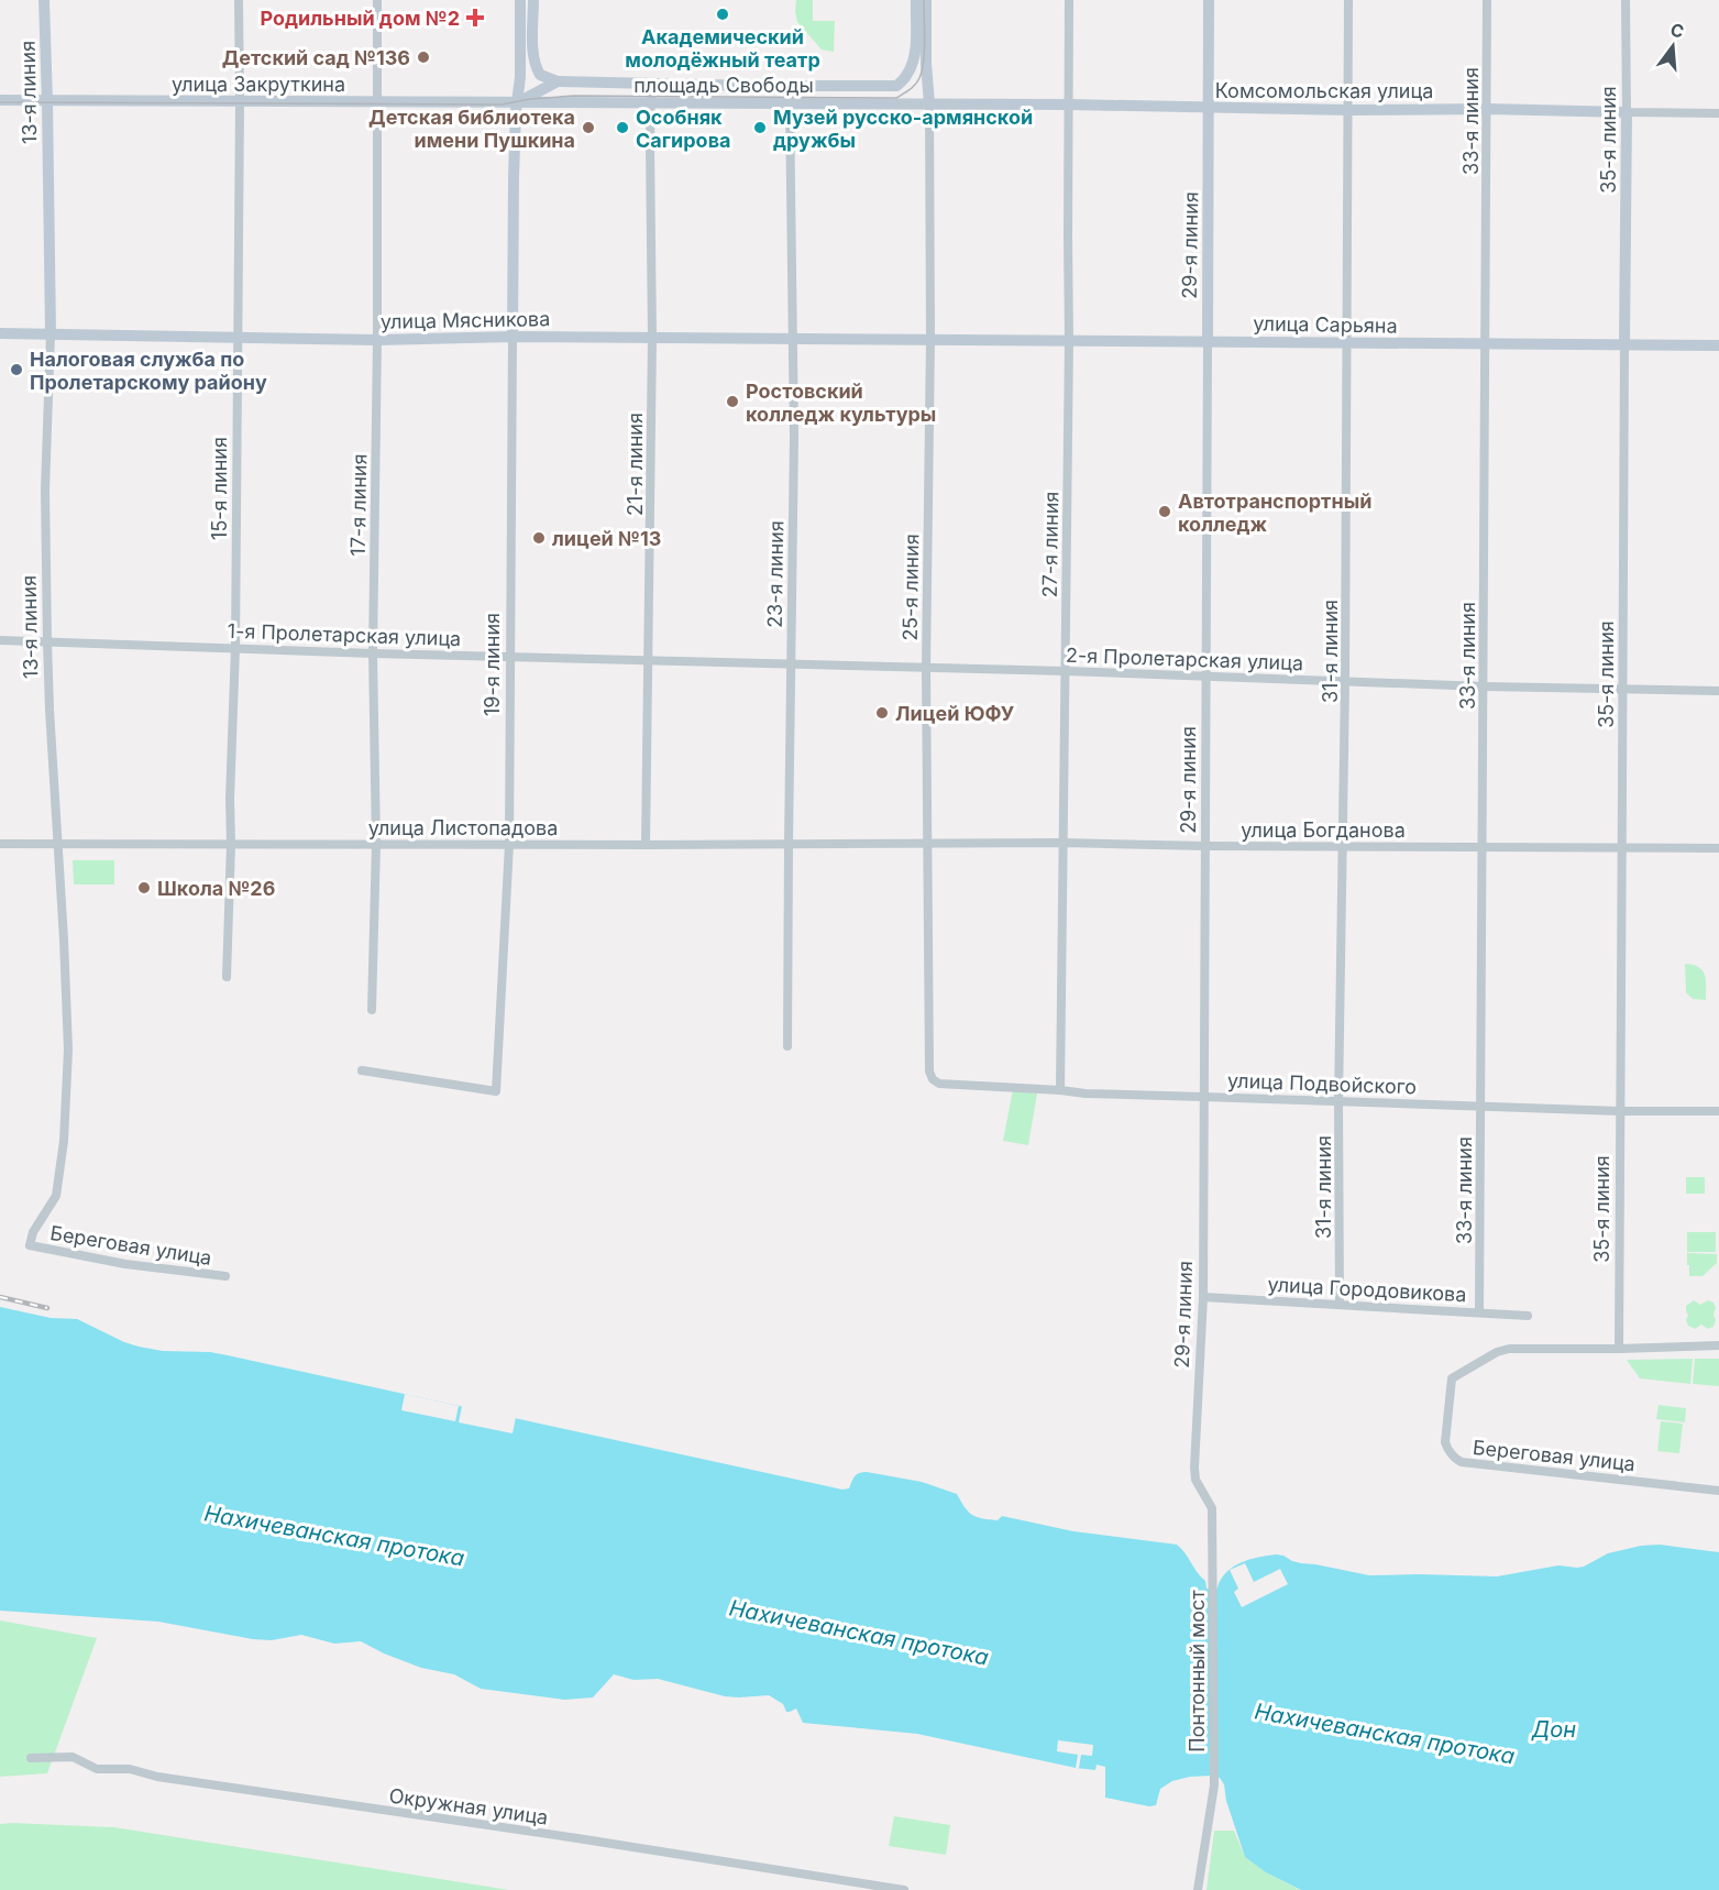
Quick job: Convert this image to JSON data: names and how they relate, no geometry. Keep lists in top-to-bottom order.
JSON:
{
  "streets": {
    "main road": [
      "улица Закруткина",
      "площадь Свободы",
      "Комсомольская улица",
      "13-я линия",
      "35-я линия",
      "29-я линия",
      "улица Мясникова",
      "улица Сарьяна",
      "19-я линия"
    ],
    "street": [
      "33-я линия",
      "21-я линия",
      "15-я линия",
      "17-я линия",
      "27-я линия",
      "23-я линия",
      "25-я линия",
      "1-я Пролетарская улица",
      "31-я линия",
      "2-я Пролетарская улица",
      "улица Листопадова",
      "улица Богданова",
      "улица Подвойского",
      "Береговая улица",
      "улица Городовикова",
      "Понтонный мост",
      "Окружная улица"
    ]
  },
  "crossings": [
    ["улица Закруткина", "площадь Свободы"],
    ["улица Закруткина", "13-я линия"],
    ["улица Закруткина", "15-я линия"],
    ["улица Закруткина", "17-я линия"],
    ["улица Закруткина", "19-я линия"],
    ["площадь Свободы", "Комсомольская улица"],
    ["площадь Свободы", "21-я линия"],
    ["площадь Свободы", "23-я линия"],
    ["площадь Свободы", "25-я линия"],
    ["площадь Свободы", "19-я линия"],
    ["Комсомольская улица", "33-я линия"],
    ["Комсомольская улица", "35-я линия"],
    ["Комсомольская улица", "29-я линия"],
    ["Комсомольская улица", "27-я линия"],
    ["Комсомольская улица", "25-я линия"],
    ["Комсомольская улица", "31-я линия"],
    ["13-я линия", "улица Мясникова"],
    ["13-я линия", "1-я Пролетарская улица"],
    ["13-я линия", "улица Листопадова"],
    ["13-я линия", "Береговая улица"],
    ["33-я линия", "улица Сарьяна"],
    ["33-я линия", "2-я Пролетарская улица"],
    ["33-я линия", "улица Богданова"],
    ["33-я линия", "улица Подвойского"],
    ["33-я линия", "улица Городовикова"],
    ["35-я линия", "улица Сарьяна"],
    ["35-я линия", "2-я Пролетарская улица"],
    ["35-я линия", "улица Богданова"],
    ["35-я линия", "улица Подвойского"],
    ["35-я линия", "Береговая улица"],
    ["29-я линия", "улица Сарьяна"],
    ["29-я линия", "2-я Пролетарская улица"],
    ["29-я линия", "улица Богданова"],
    ["29-я линия", "улица Подвойского"],
    ["29-я линия", "улица Городовикова"],
    ["29-я линия", "Понтонный мост"],
    ["улица Мясникова", "улица Сарьяна"],
    ["улица Мясникова", "21-я линия"],
    ["улица Мясникова", "15-я линия"],
    ["улица Мясникова", "17-я линия"],
    ["улица Мясникова", "23-я линия"],
    ["улица Мясникова", "25-я линия"],
    ["улица Мясникова", "19-я линия"],
    ["улица Сарьяна", "27-я линия"],
    ["улица Сарьяна", "25-я линия"],
    ["улица Сарьяна", "31-я линия"],
    ["21-я линия", "1-я Пролетарская улица"],
    ["21-я линия", "улица Листопадова"],
    ["15-я линия", "1-я Пролетарская улица"],
    ["15-я линия", "улица Листопадова"],
    ["17-я линия", "1-я Пролетарская улица"],
    ["17-я линия", "улица Листопадова"],
    ["27-я линия", "2-я Пролетарская улица"],
    ["27-я линия", "улица Богданова"],
    ["27-я линия", "улица Подвойского"],
    ["23-я линия", "1-я Пролетарская улица"],
    ["23-я линия", "улица Листопадова"],
    ["25-я линия", "1-я Пролетарская улица"],
    ["25-я линия", "2-я Пролетарская улица"],
    ["25-я линия", "улица Листопадова"],
    ["25-я линия", "улица Богданова"],
    ["25-я линия", "улица Подвойского"],
    ["1-я Пролетарская улица", "2-я Пролетарская улица"],
    ["1-я Пролетарская улица", "19-я линия"],
    ["31-я линия", "2-я Пролетарская улица"],
    ["31-я линия", "улица Богданова"],
    ["31-я линия", "улица Подвойского"],
    ["31-я линия", "улица Городовикова"],
    ["19-я линия", "улица Листопадова"],
    ["улица Листопадова", "улица Богданова"]
  ],
  "water": ["Нахичеванская протока", "Дон"],
  "places": {
    "other": [
      "Академический молодёжный театр",
      "Детский сад №136",
      "Детская библиотека имени Пушкина",
      "Особняк Сагирова",
      "Музей русско-армянской дружбы",
      "Налоговая служба по Пролетарскому району",
      "Ростовский колледж культуры",
      "Автотранспортный колледж",
      "лицей №13",
      "Лицей ЮФУ",
      "Школа №26"
    ],
    "health": ["Родильный дом №2"]
  },
  "north": "top"
}
